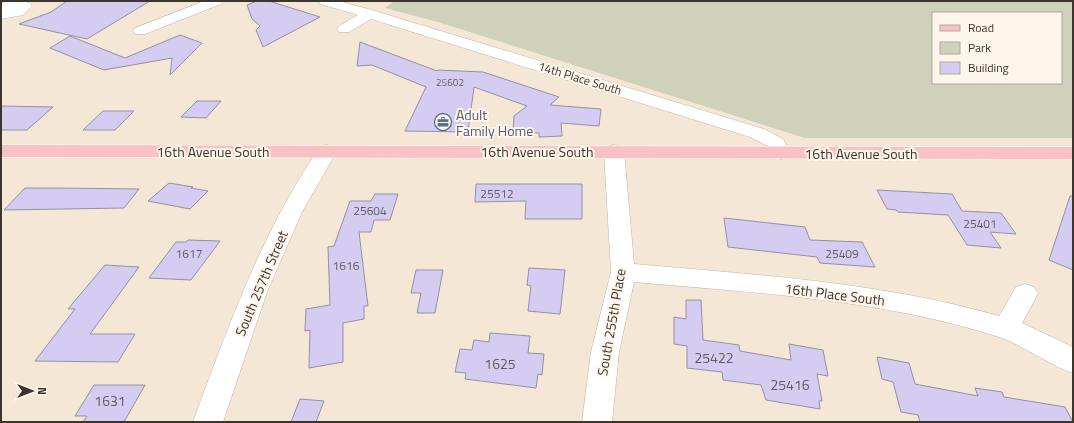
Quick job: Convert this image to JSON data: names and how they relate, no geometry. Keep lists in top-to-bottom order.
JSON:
{
  "streets": {
    "main road": ["16th Avenue South"],
    "street": [
      "14th Place South",
      "South 257th Street",
      "16th Place South",
      "South 255th Place"
    ]
  },
  "crossings": [
    ["14th Place South", "16th Avenue South"],
    ["16th Avenue South", "South 257th Street"],
    ["16th Avenue South", "South 255th Place"],
    ["16th Place South", "South 255th Place"]
  ],
  "places": {
    "office": ["Adult Family Home"]
  },
  "house_numbers": [
    "25602",
    "25512",
    "25604",
    "25401",
    "1617",
    "25409",
    "1616",
    "25422",
    "1625",
    "25416",
    "1631"
  ],
  "legend": ["Road", "Park", "Building"],
  "north": "right"
}
